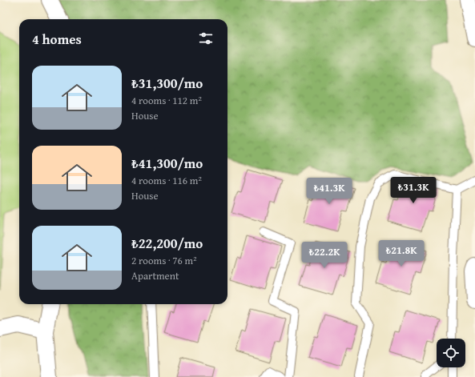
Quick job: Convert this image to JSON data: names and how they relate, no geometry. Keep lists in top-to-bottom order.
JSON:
{
  "page": {
    "heading": "4 homes",
    "list": [
      {
        "name": "₺31,300/mo",
        "note": "4 rooms · 112 m² · House"
      },
      {
        "name": "₺41,300/mo",
        "note": "4 rooms · 116 m² · House"
      },
      {
        "name": "₺22,200/mo",
        "note": "2 rooms · 76 m² · Apartment"
      }
    ],
    "price": [
      "₺31.3K",
      "₺41.3K",
      "₺21.8K",
      "₺22.2K"
    ]
  }
}
